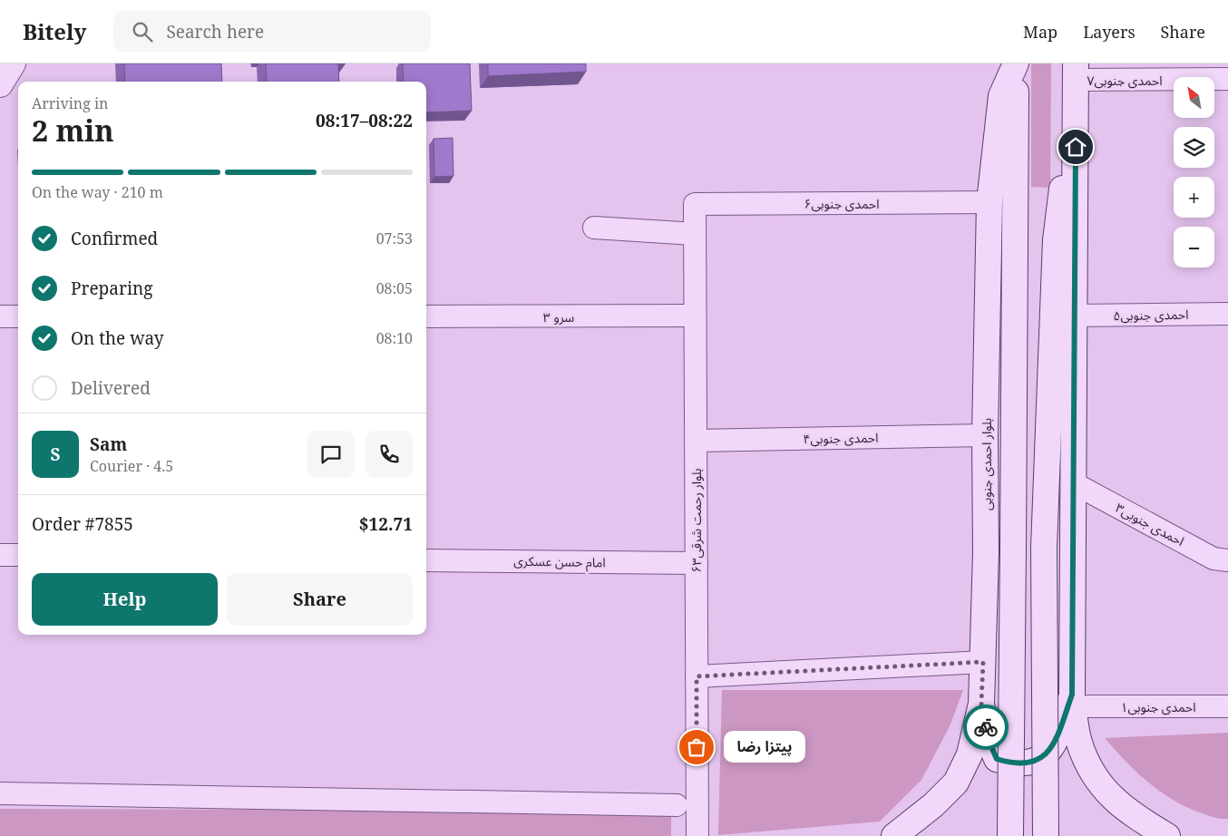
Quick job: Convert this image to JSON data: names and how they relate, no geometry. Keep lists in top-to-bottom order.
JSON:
{
  "streets": {
    "main road": ["بلوار احمدی جنوبی"],
    "street": [
      "احمدی جنوبی۷",
      "احمدی جنوبی۶",
      "احمدی جنوبی۵",
      "سرو ۳",
      "احمدی جنوبی۴",
      "بلوار رحمت شرقی۶۳",
      "احمدی جنوبی۳",
      "امام حسن عسکری",
      "احمدی جنوبی۱"
    ]
  },
  "crossings": [
    ["احمدی جنوبی۶", "بلوار احمدی جنوبی"],
    ["احمدی جنوبی۶", "بلوار رحمت شرقی۶۳"],
    ["سرو ۳", "بلوار رحمت شرقی۶۳"],
    ["احمدی جنوبی۴", "بلوار احمدی جنوبی"],
    ["احمدی جنوبی۴", "بلوار رحمت شرقی۶۳"],
    ["بلوار رحمت شرقی۶۳", "امام حسن عسکری"]
  ],
  "places": ["پیتزا رضا"],
  "north": "top left",
  "page": {
    "header": "Bitely",
    "search": "Search here",
    "nav": ["Map", "Layers", "Share"],
    "map_buttons": ["+", "−"],
    "heading": ["2 min", "Arriving in", "08:17–08:22"],
    "panel": [
      "Sam",
      "Courier · 4.5",
      "Order #7855",
      "$12.71"
    ],
    "bar": "On the way · 210 m",
    "list": [
      ["Confirmed", "07:53"],
      ["Preparing", "08:05"],
      ["On the way", "08:10"],
      "Delivered"
    ],
    "round": "S",
    "buttons": ["Help", "Share"],
    "bubble": "پیتزا رضا"
  }
}
